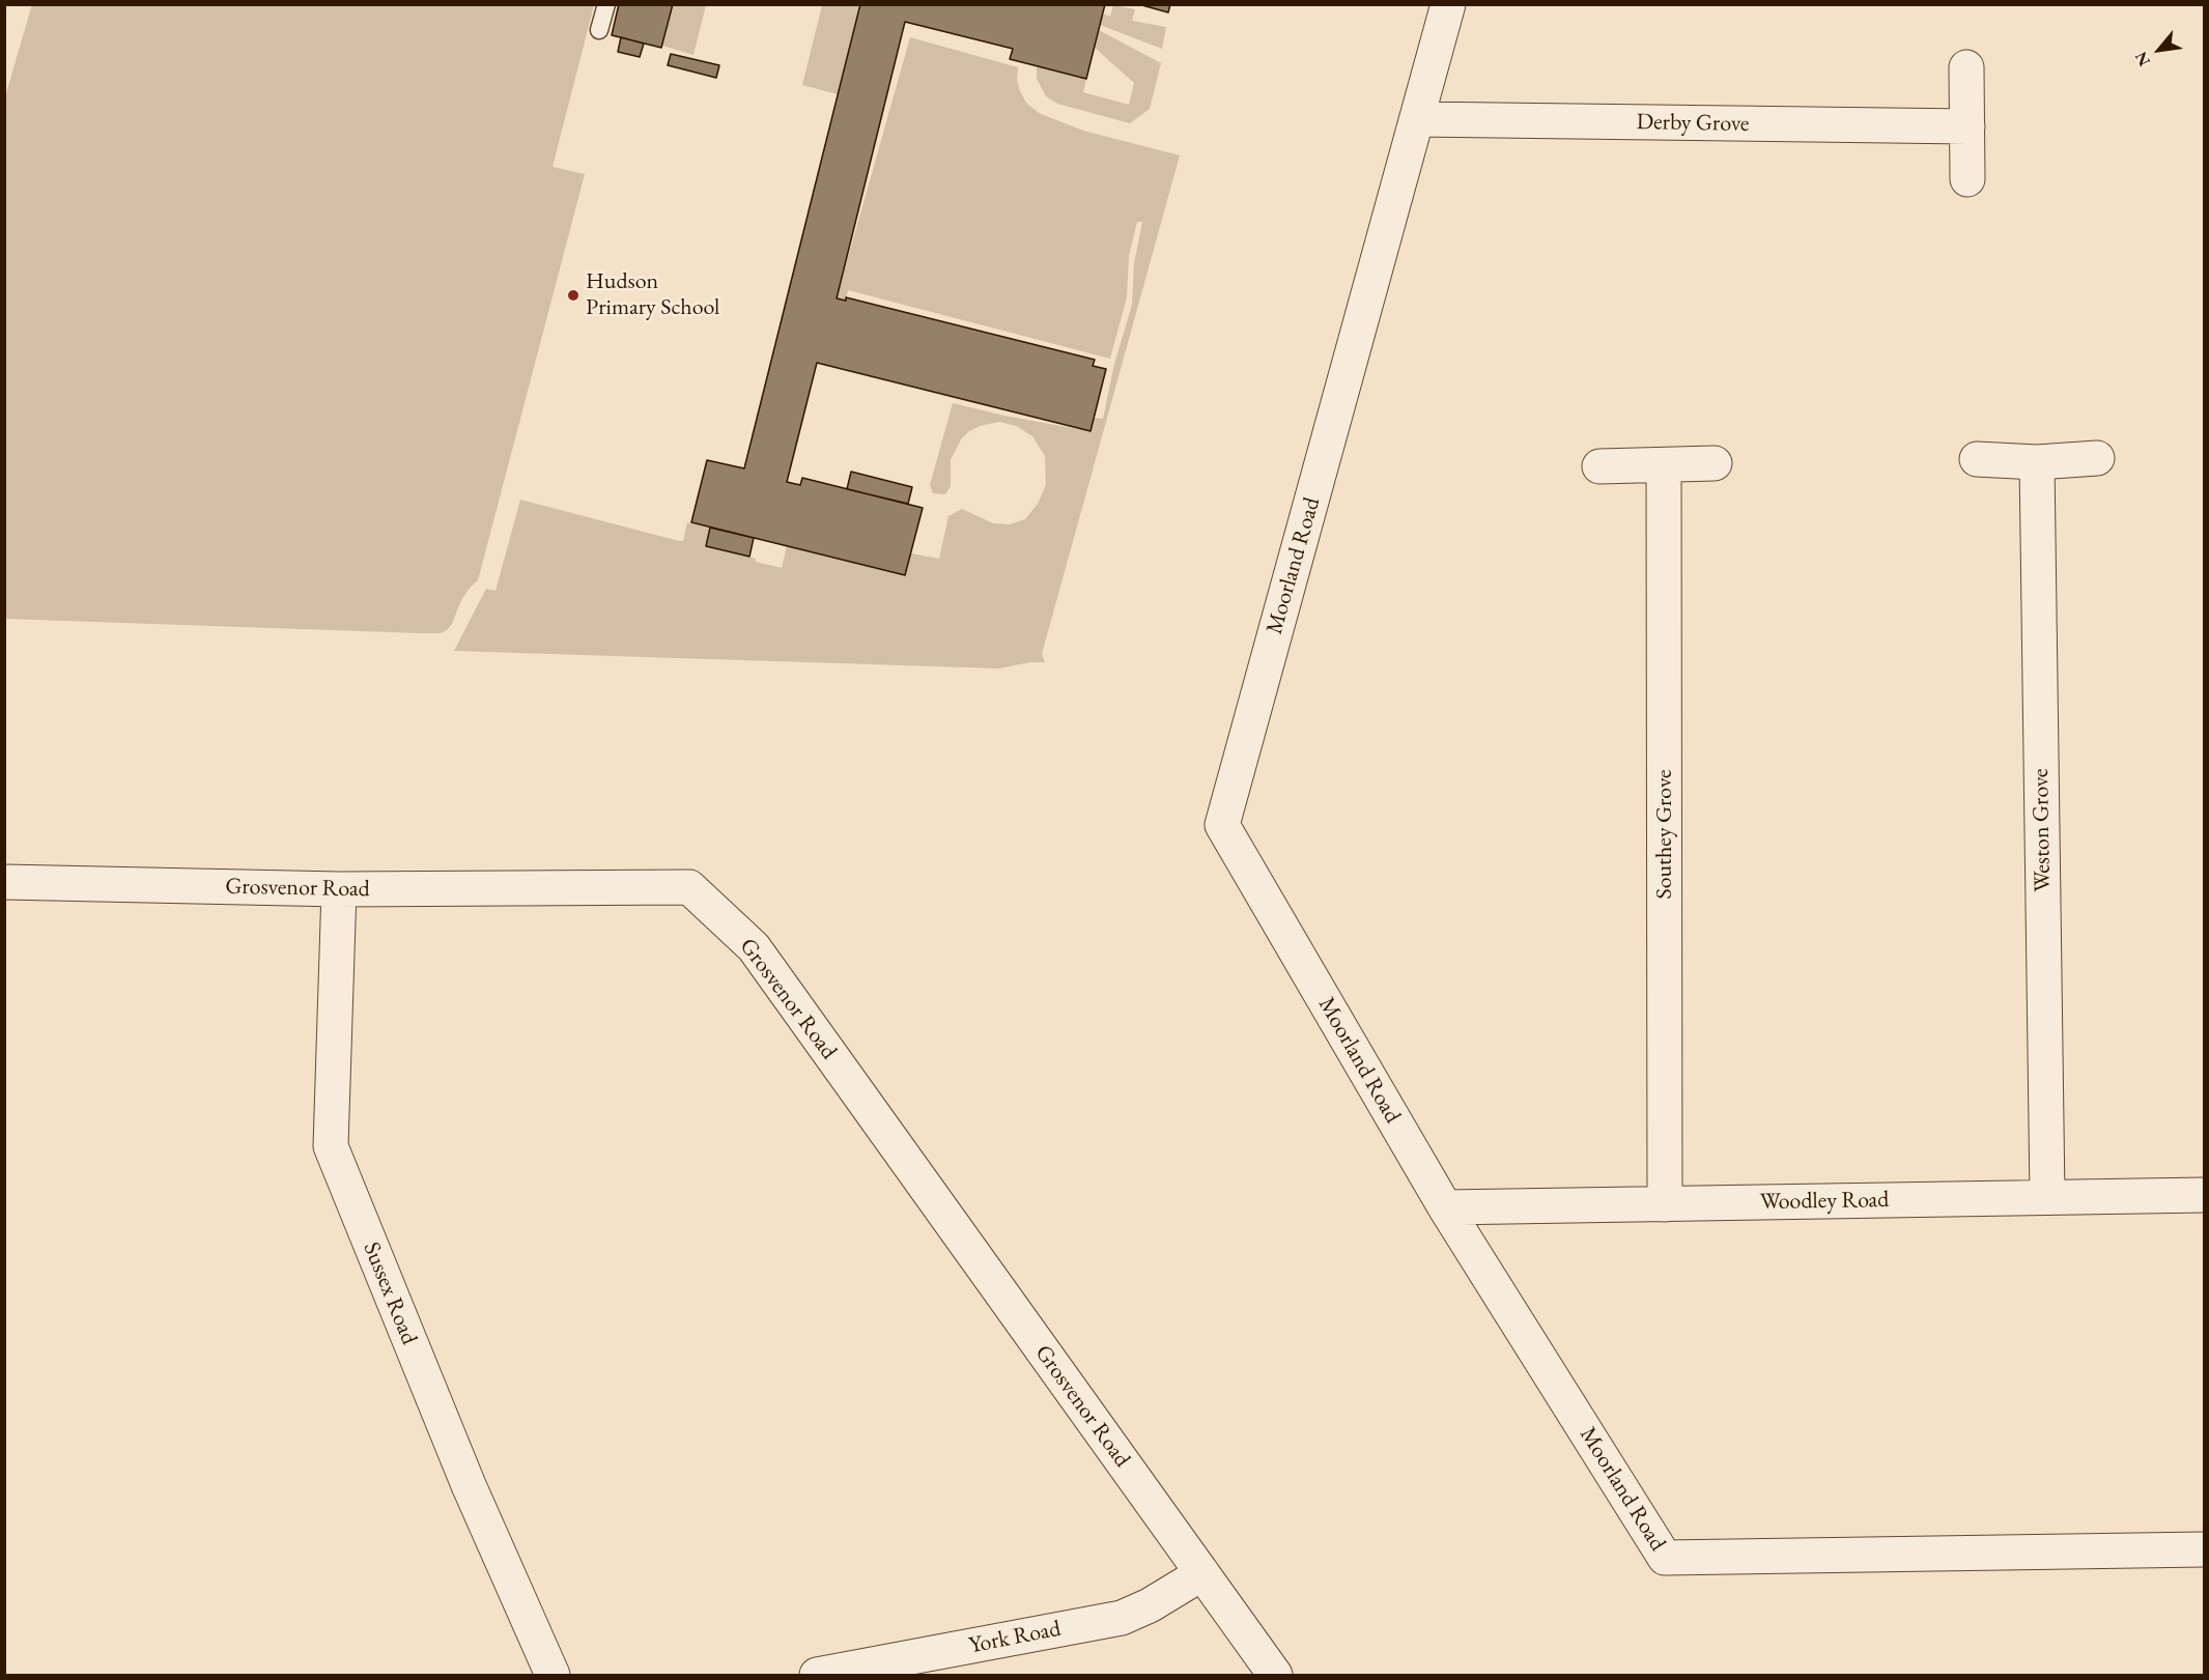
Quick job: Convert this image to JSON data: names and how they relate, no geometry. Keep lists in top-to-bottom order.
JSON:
{
  "streets": {
    "street": [
      "Derby Grove",
      "Moorland Road",
      "Weston Grove",
      "Southey Grove",
      "Grosvenor Road",
      "Woodley Road",
      "Sussex Road",
      "York Road"
    ]
  },
  "crossings": [
    ["Derby Grove", "Moorland Road"],
    ["Moorland Road", "Woodley Road"],
    ["Weston Grove", "Woodley Road"],
    ["Southey Grove", "Woodley Road"],
    ["Grosvenor Road", "Sussex Road"],
    ["Grosvenor Road", "York Road"]
  ],
  "places": ["Hudson Primary School"],
  "north": "bottom left"
}
